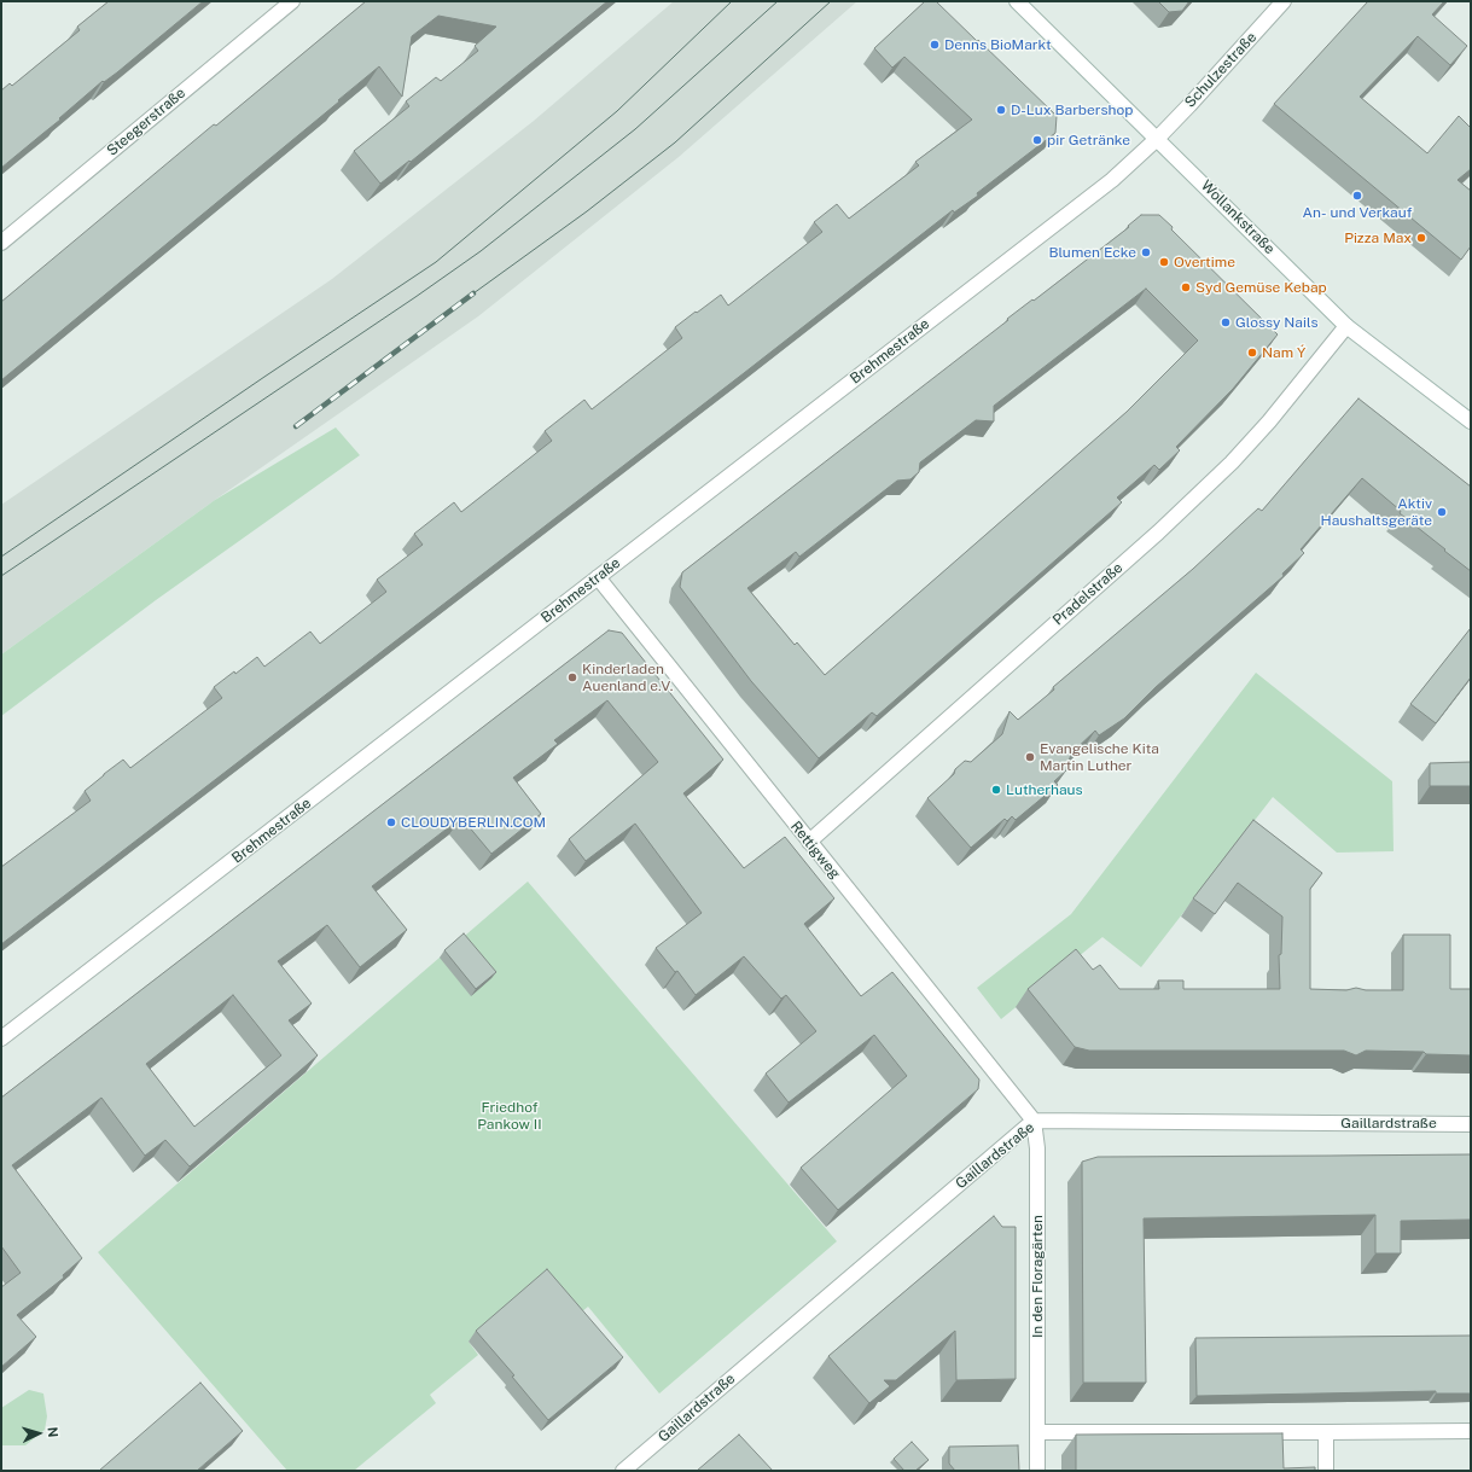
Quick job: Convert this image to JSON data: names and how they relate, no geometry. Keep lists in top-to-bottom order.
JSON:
{
  "streets": {
    "street": [
      "Schulzestraße",
      "Steegerstraße",
      "Wollankstraße",
      "Brehmestraße",
      "Pradelstraße",
      "Rettigweg",
      "Gaillardstraße",
      "In den Floragärten"
    ]
  },
  "crossings": [
    ["Schulzestraße", "Wollankstraße"],
    ["Schulzestraße", "Brehmestraße"],
    ["Wollankstraße", "Brehmestraße"],
    ["Wollankstraße", "Pradelstraße"],
    ["Brehmestraße", "Rettigweg"],
    ["Pradelstraße", "Rettigweg"],
    ["Rettigweg", "Gaillardstraße"],
    ["Rettigweg", "In den Floragärten"],
    ["Gaillardstraße", "In den Floragärten"]
  ],
  "parks": ["Friedhof Pankow II"],
  "places": [
    "Denns BioMarkt",
    "D-Lux Barbershop",
    "pir Getränke",
    "An- und Verkauf",
    "Pizza Max",
    "Blumen Ecke",
    "Overtime",
    "Syd Gemüse Kebap",
    "Glossy Nails",
    "Nam Ý",
    "Aktiv Haushaltsgeräte",
    "Kinderladen Auenland e.V.",
    "Evangelische Kita Martin Luther",
    "Lutherhaus",
    "CLOUDYBERLIN.COM"
  ],
  "north": "right"
}
